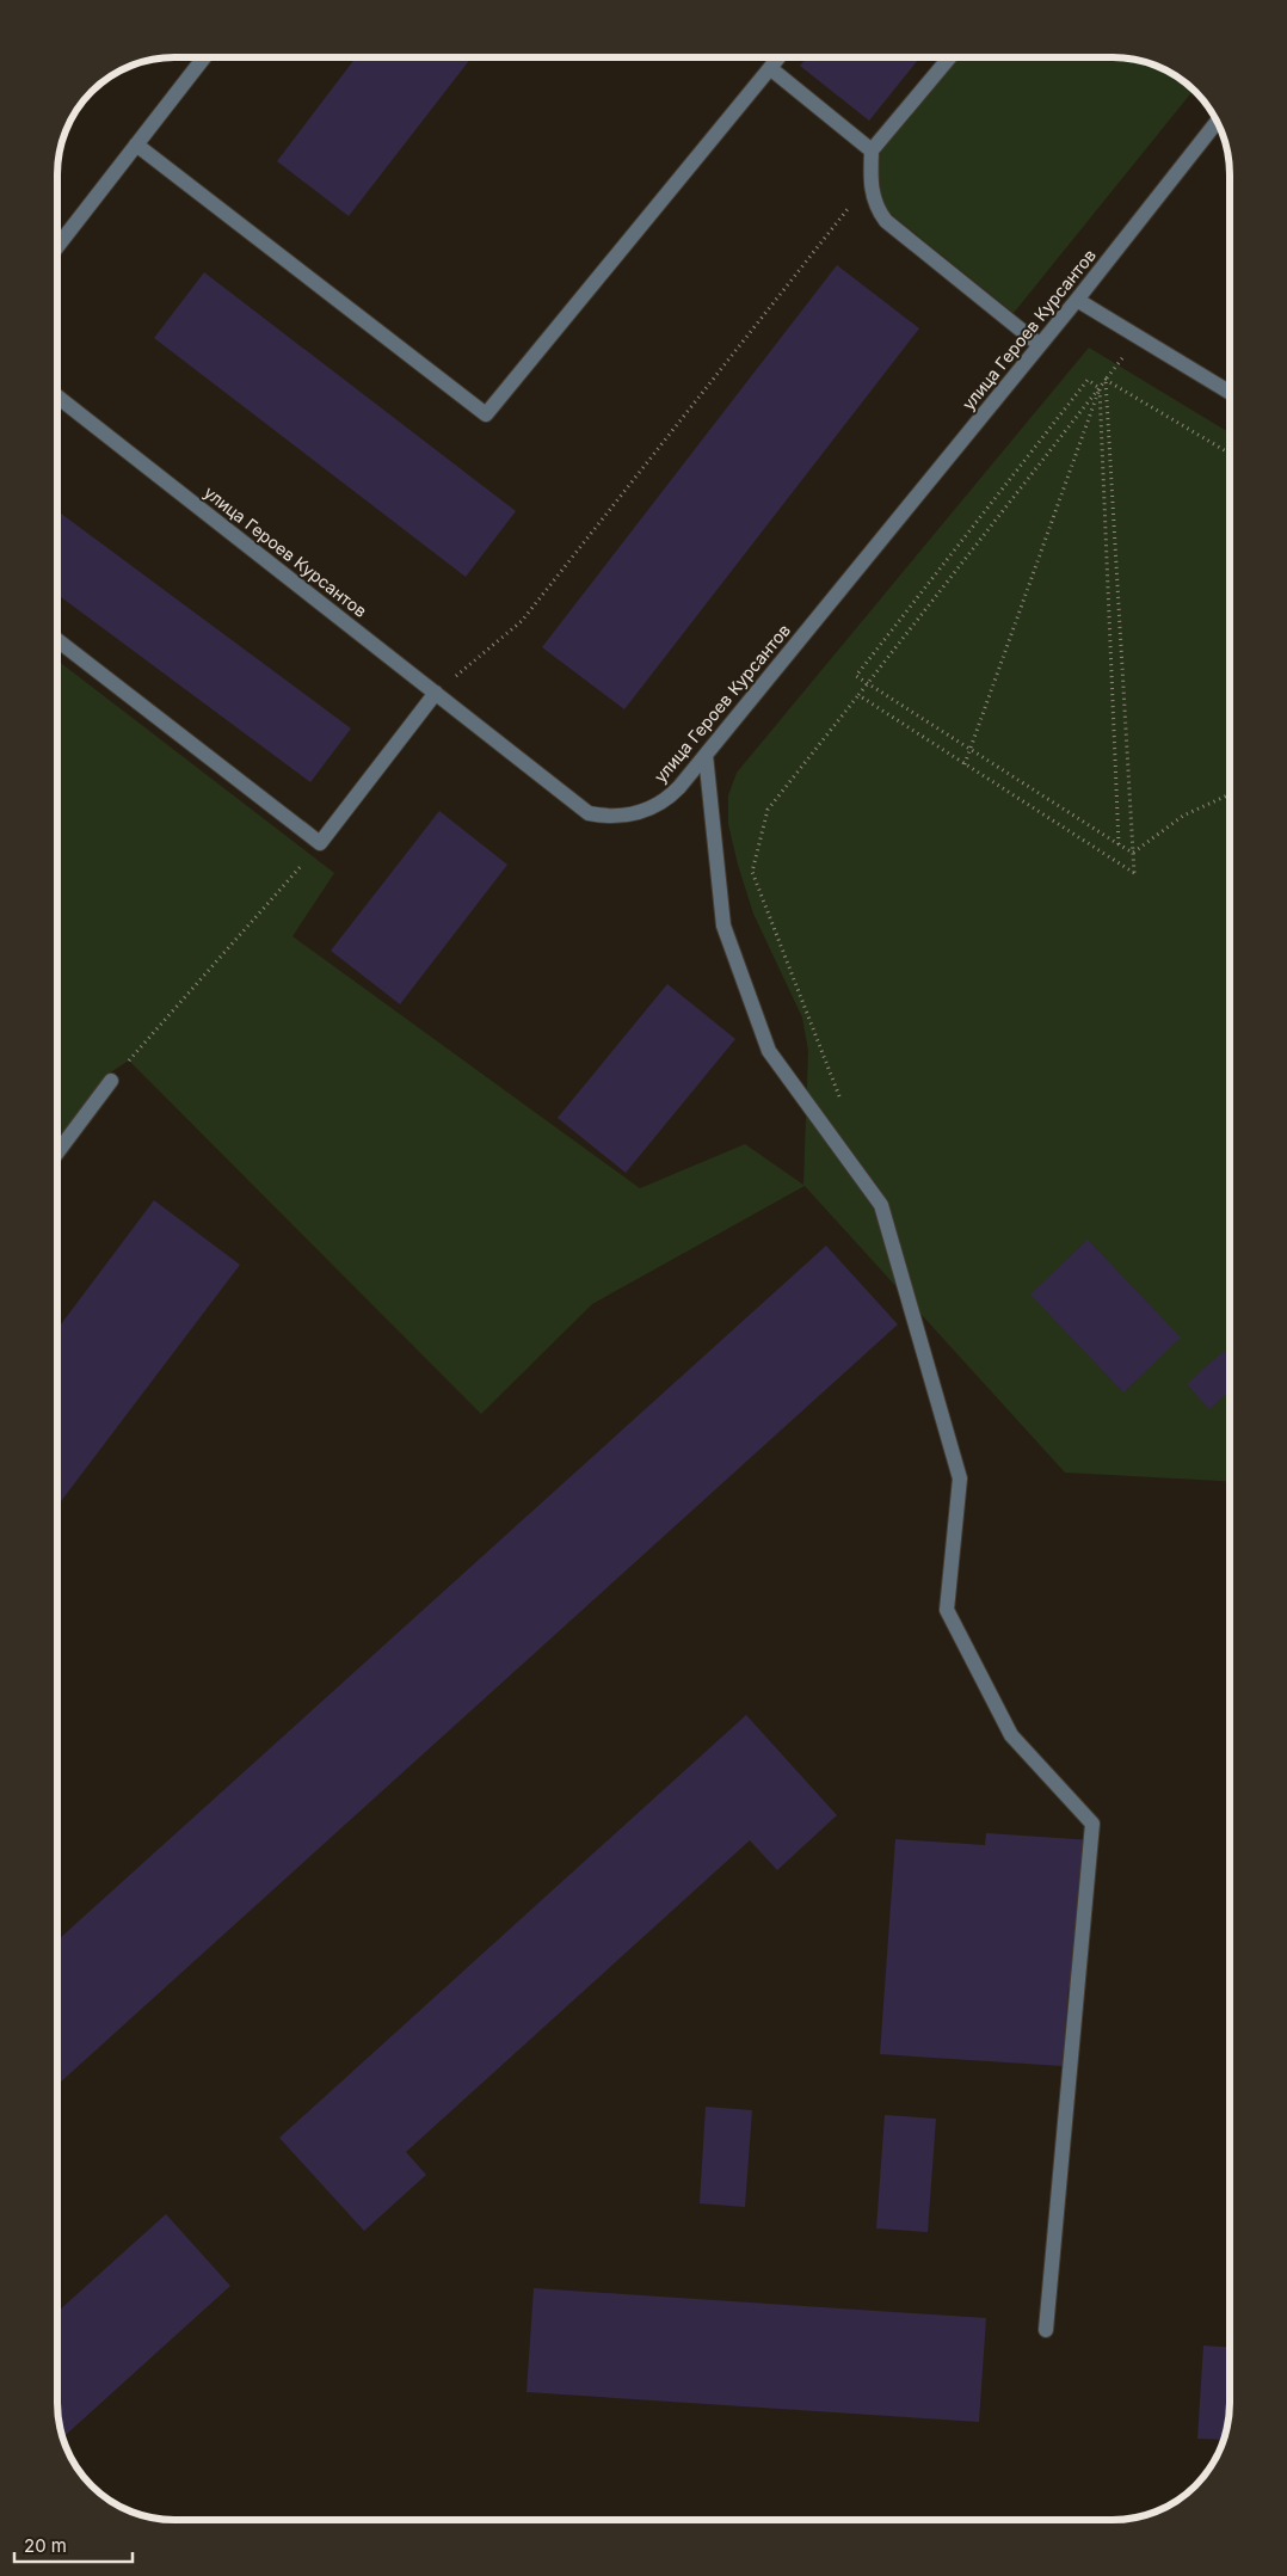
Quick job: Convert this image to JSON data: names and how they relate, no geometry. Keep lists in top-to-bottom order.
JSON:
{
  "streets": {
    "street": ["улица Героев Курсантов"]
  },
  "scale_bar": "20 m"
}
